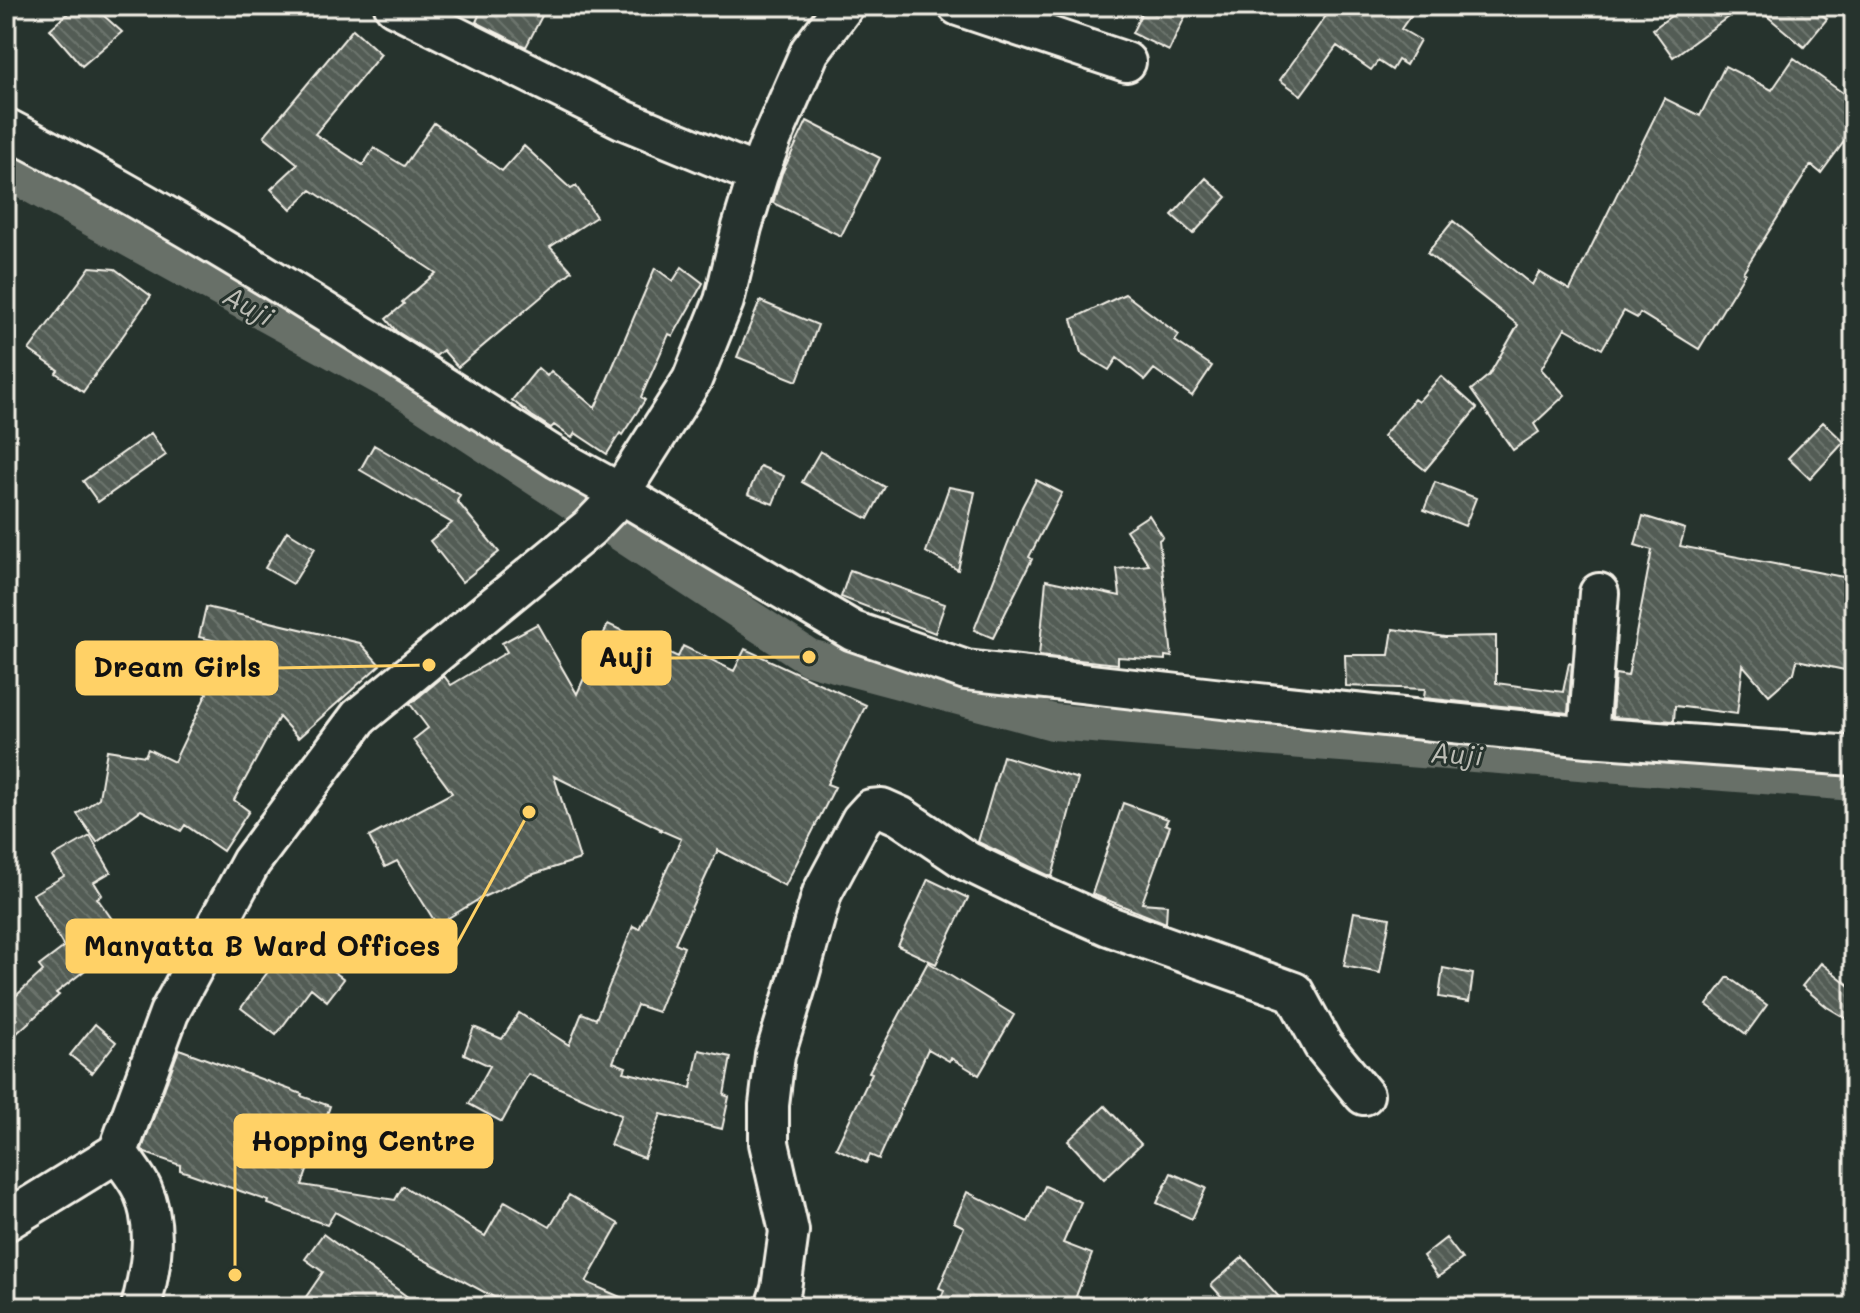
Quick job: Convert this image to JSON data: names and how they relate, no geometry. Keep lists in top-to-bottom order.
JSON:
{
  "water": ["Auji"],
  "places": [
    "Auji",
    "Dream Girls",
    "Manyatta B Ward Offices",
    "Hopping Centre"
  ]
}
